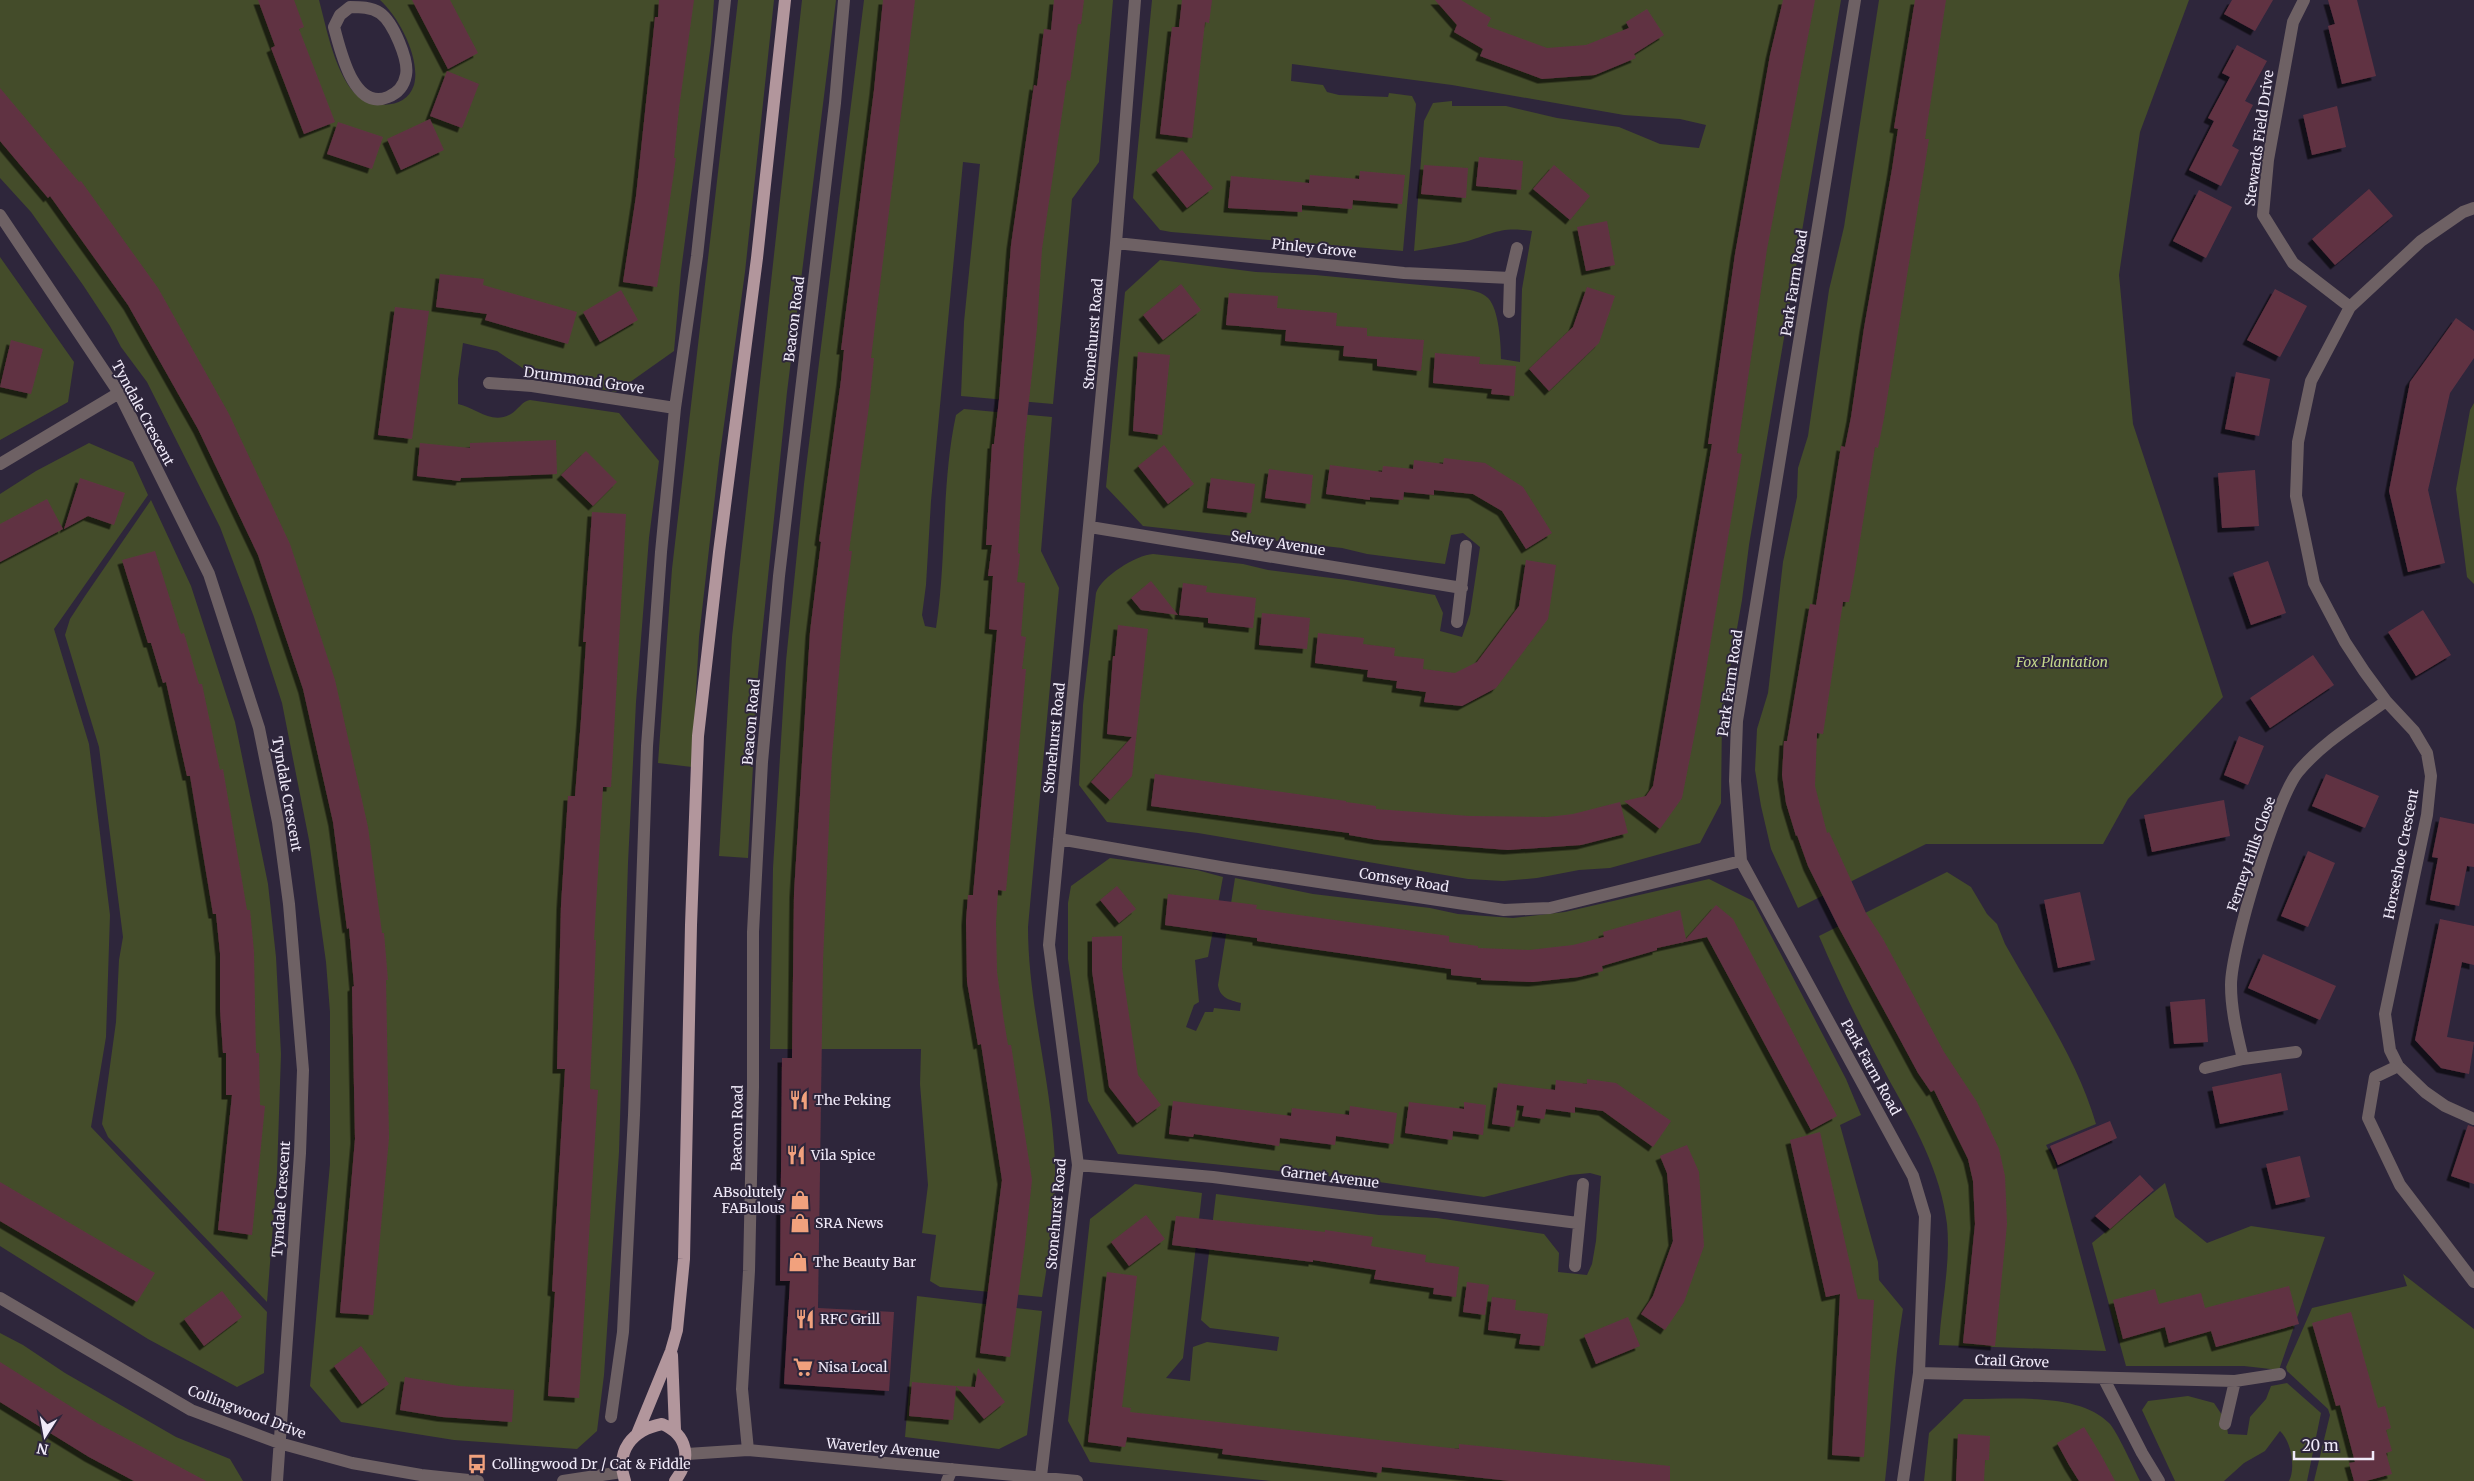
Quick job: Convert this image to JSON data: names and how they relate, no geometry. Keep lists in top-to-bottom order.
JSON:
{
  "streets": {
    "street": [
      "Stewards Field Drive",
      "Pinley Grove",
      "Park Farm Road",
      "Beacon Road",
      "Stonehurst Road",
      "Drummond Grove",
      "Tyndale Crescent",
      "Selvey Avenue",
      "Ferney Hills Close",
      "Horseshoe Crescent",
      "Comsey Road",
      "Garnet Avenue",
      "Crail Grove",
      "Collingwood Drive",
      "Waverley Avenue"
    ]
  },
  "crossings": [
    ["Stewards Field Drive", "Horseshoe Crescent"],
    ["Pinley Grove", "Stonehurst Road"],
    ["Park Farm Road", "Comsey Road"],
    ["Park Farm Road", "Crail Grove"],
    ["Beacon Road", "Waverley Avenue"],
    ["Stonehurst Road", "Selvey Avenue"],
    ["Stonehurst Road", "Comsey Road"],
    ["Stonehurst Road", "Garnet Avenue"],
    ["Stonehurst Road", "Waverley Avenue"],
    ["Tyndale Crescent", "Collingwood Drive"],
    ["Ferney Hills Close", "Horseshoe Crescent"]
  ],
  "parks": ["Fox Plantation"],
  "places": {
    "restaurant": ["The Peking", "Vila Spice", "RFC Grill"],
    "shop": ["ABsolutely FABulous", "SRA News", "The Beauty Bar"],
    "supermarket": ["Nisa Local"],
    "bus stop": ["Collingwood Dr / Cat & Fiddle"]
  },
  "scale_bar": "20 m",
  "north": "bottom"
}
